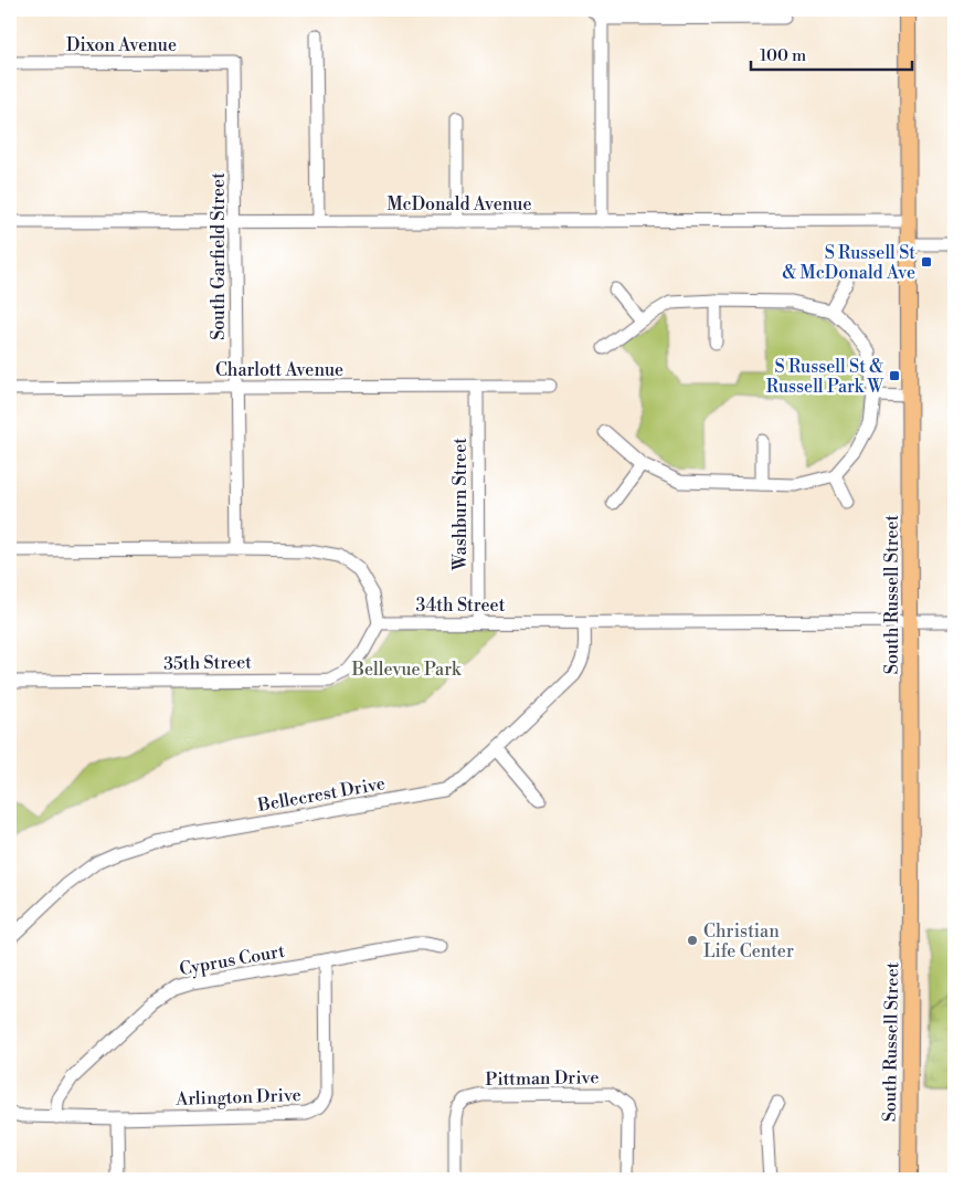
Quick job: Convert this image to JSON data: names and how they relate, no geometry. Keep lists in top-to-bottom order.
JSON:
{
  "streets": {
    "main road": ["South Russell Street"],
    "street": [
      "Dixon Avenue",
      "McDonald Avenue",
      "South Garfield Street",
      "Charlott Avenue",
      "Washburn Street",
      "34th Street",
      "35th Street",
      "Bellecrest Drive",
      "Cyprus Court",
      "Pittman Drive",
      "Arlington Drive"
    ]
  },
  "crossings": [
    ["Dixon Avenue", "South Garfield Street"],
    ["McDonald Avenue", "South Garfield Street"],
    ["McDonald Avenue", "South Russell Street"],
    ["South Garfield Street", "Charlott Avenue"],
    ["Charlott Avenue", "Washburn Street"],
    ["Washburn Street", "34th Street"],
    ["South Russell Street", "34th Street"],
    ["34th Street", "35th Street"],
    ["34th Street", "Bellecrest Drive"],
    ["Cyprus Court", "Arlington Drive"]
  ],
  "parks": ["Bellevue Park"],
  "places": {
    "transit": ["S Russell St & McDonald Ave", "S Russell St & Russell Park W"],
    "other": ["Christian Life Center"]
  },
  "scale_bar": "100 m"
}
